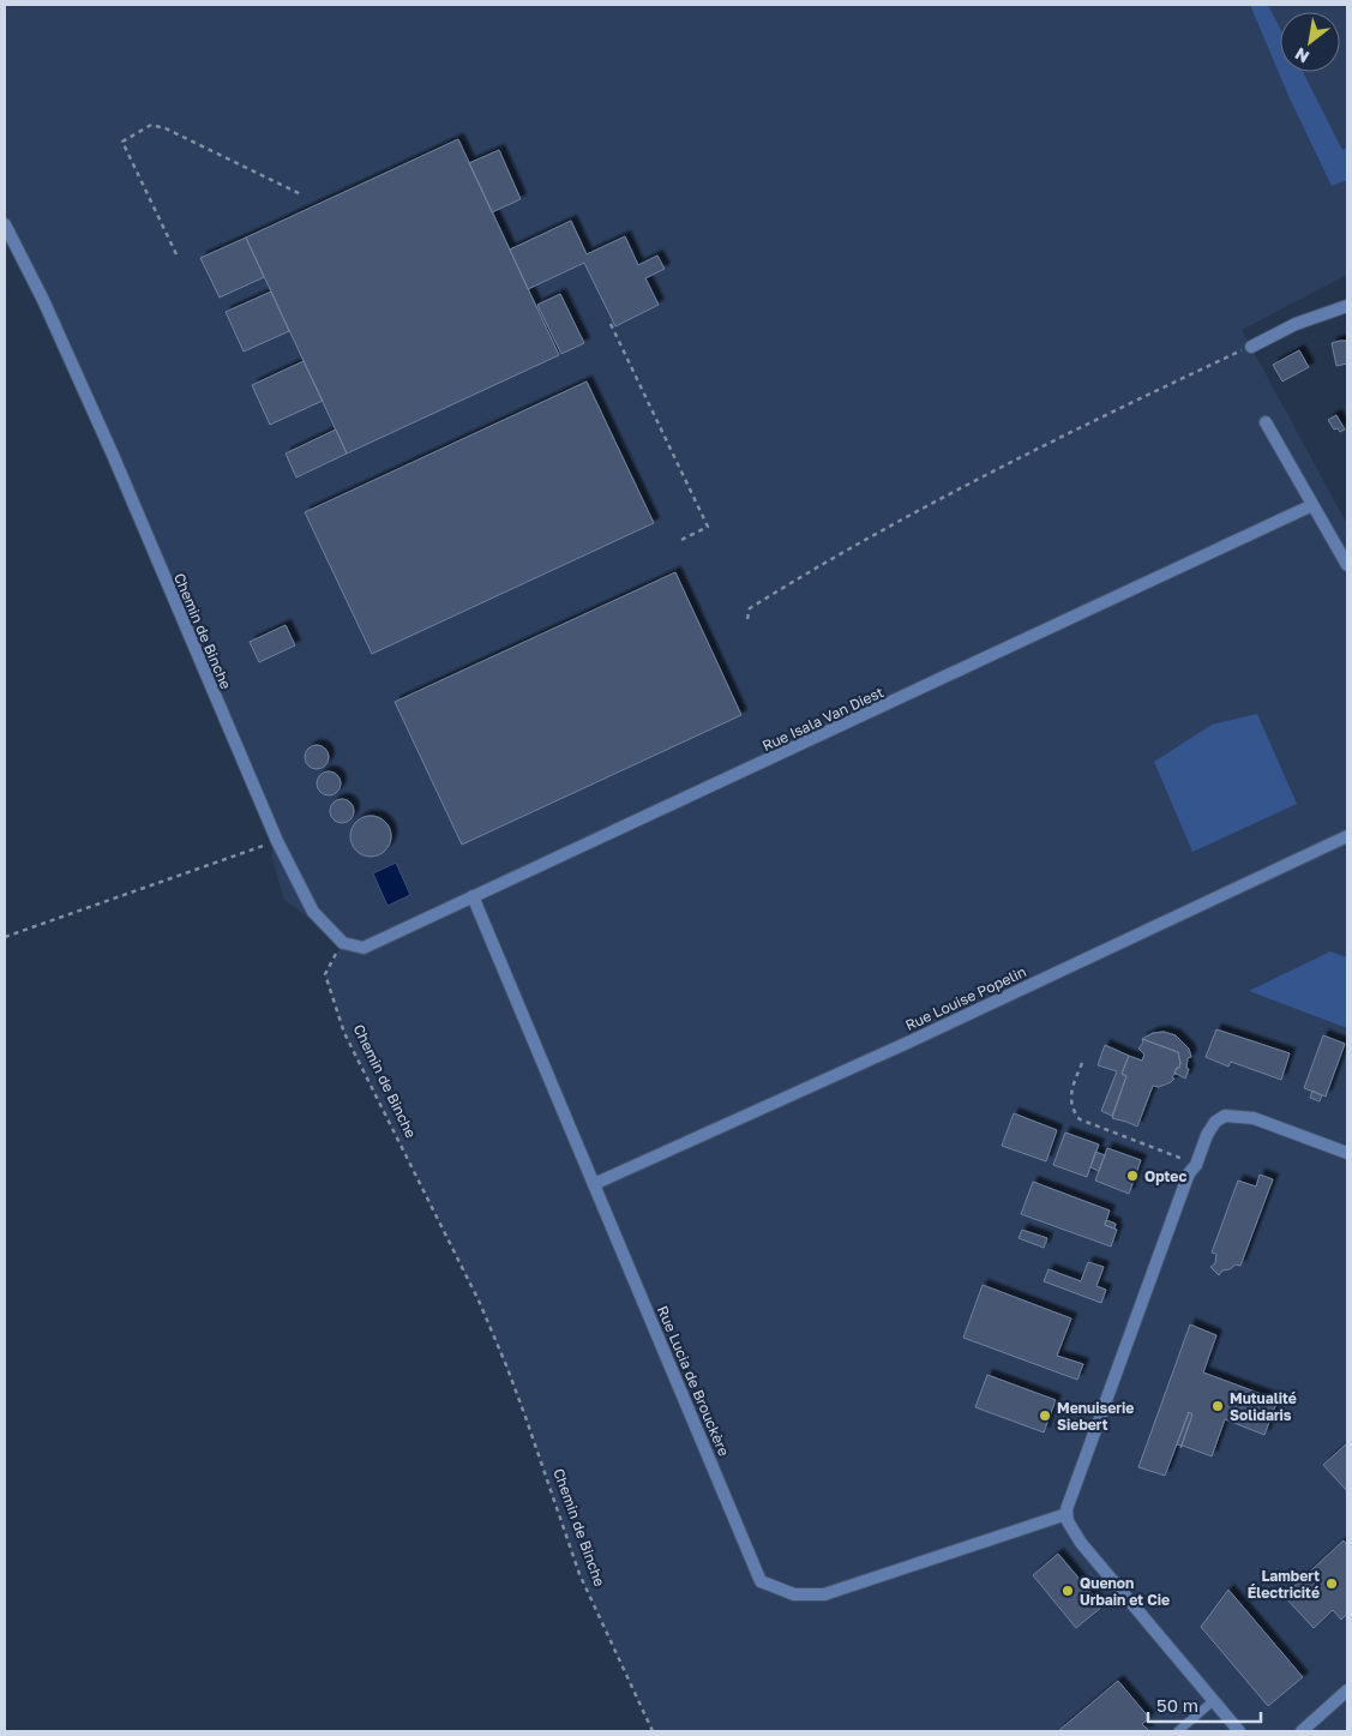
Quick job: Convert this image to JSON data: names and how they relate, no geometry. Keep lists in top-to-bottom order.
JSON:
{
  "streets": {
    "street": [
      "Chemin de Binche",
      "Rue Isala Van Diest",
      "Rue Louise Popelin",
      "Rue Lucia de Brouckère"
    ]
  },
  "crossings": [
    ["Chemin de Binche", "Rue Isala Van Diest"],
    ["Rue Isala Van Diest", "Rue Lucia de Brouckère"],
    ["Rue Louise Popelin", "Rue Lucia de Brouckère"]
  ],
  "places": [
    "Optec",
    "Mutualité Solidaris",
    "Menuiserie Siebert",
    "Lambert Électricité",
    "Quenon Urbain et Cie"
  ],
  "scale_bar": "50 m",
  "north": "bottom left"
}
